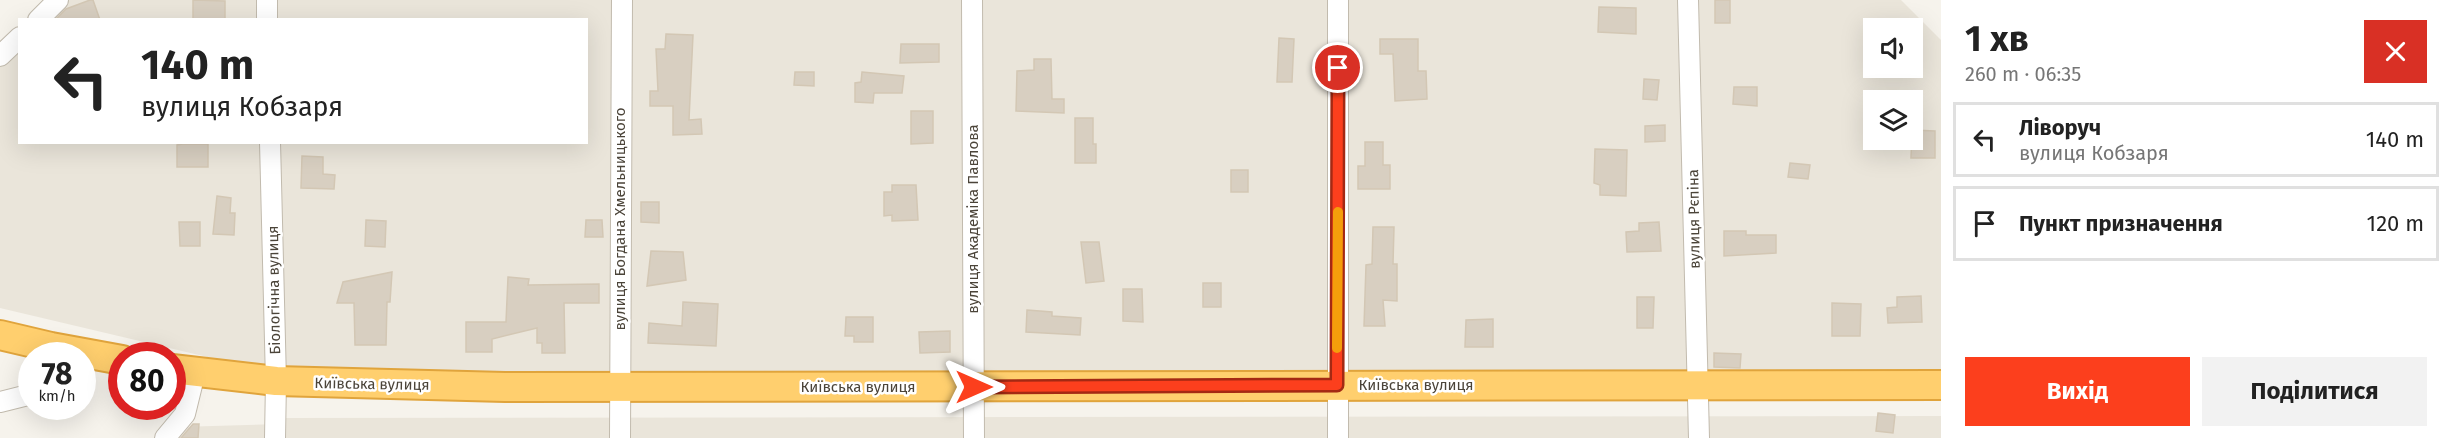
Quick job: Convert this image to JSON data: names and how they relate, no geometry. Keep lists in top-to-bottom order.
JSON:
{
  "streets": {
    "highway": ["Київська вулиця"],
    "street": [
      "вулиця Богдана Хмельницького",
      "вулиця Академіка Павлова",
      "вулиця Рєпіна",
      "Біологічна вулиця"
    ]
  },
  "crossings": [
    ["вулиця Богдана Хмельницького", "Київська вулиця"],
    ["вулиця Академіка Павлова", "Київська вулиця"],
    ["вулиця Рєпіна", "Київська вулиця"],
    ["Біологічна вулиця", "Київська вулиця"]
  ],
  "page": {
    "heading": ["1 хв", "260 m · 06:35"],
    "turn": ["140 m", "вулиця Кобзаря"],
    "list": [
      {
        "name": "Ліворуч",
        "note": "вулиця Кобзаря",
        "value": "140 m"
      },
      {
        "name": "Пункт призначення",
        "value": "120 m"
      }
    ],
    "speed": "78 km/h",
    "limit": "80",
    "buttons": ["Вихід", "Поділитися"]
  }
}
